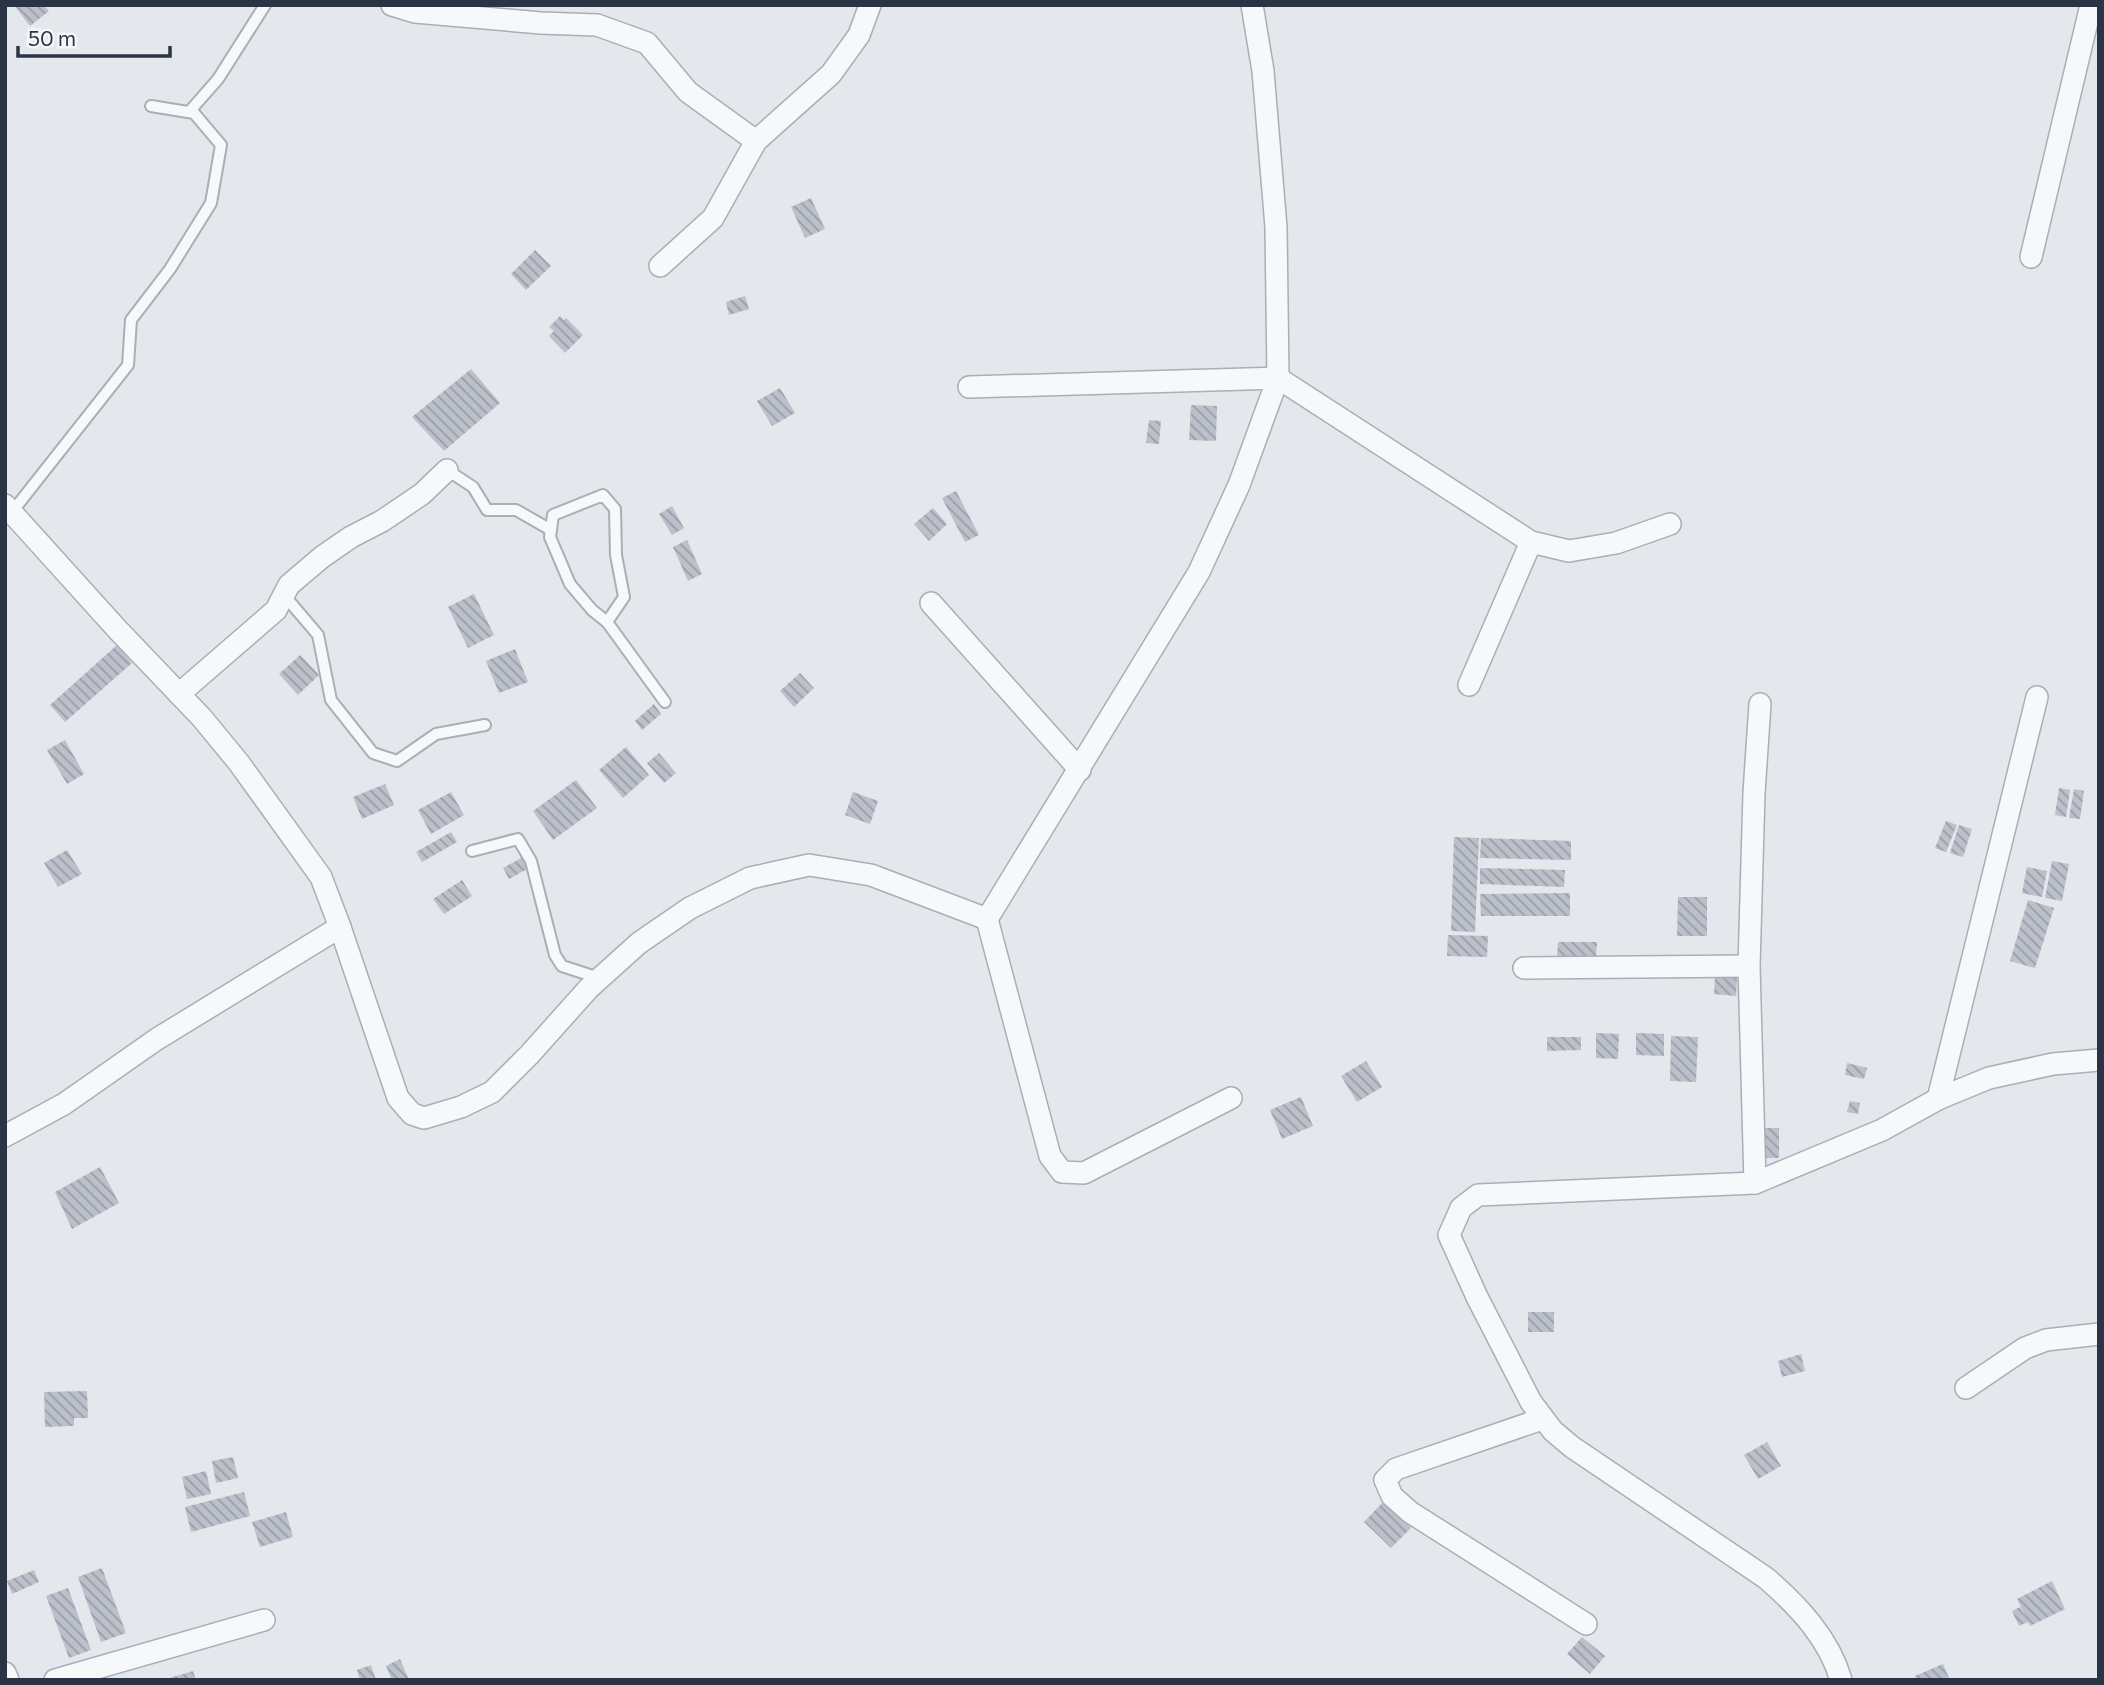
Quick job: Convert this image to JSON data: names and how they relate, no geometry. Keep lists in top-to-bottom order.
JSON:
{
  "scale_bar": "50 m"
}
